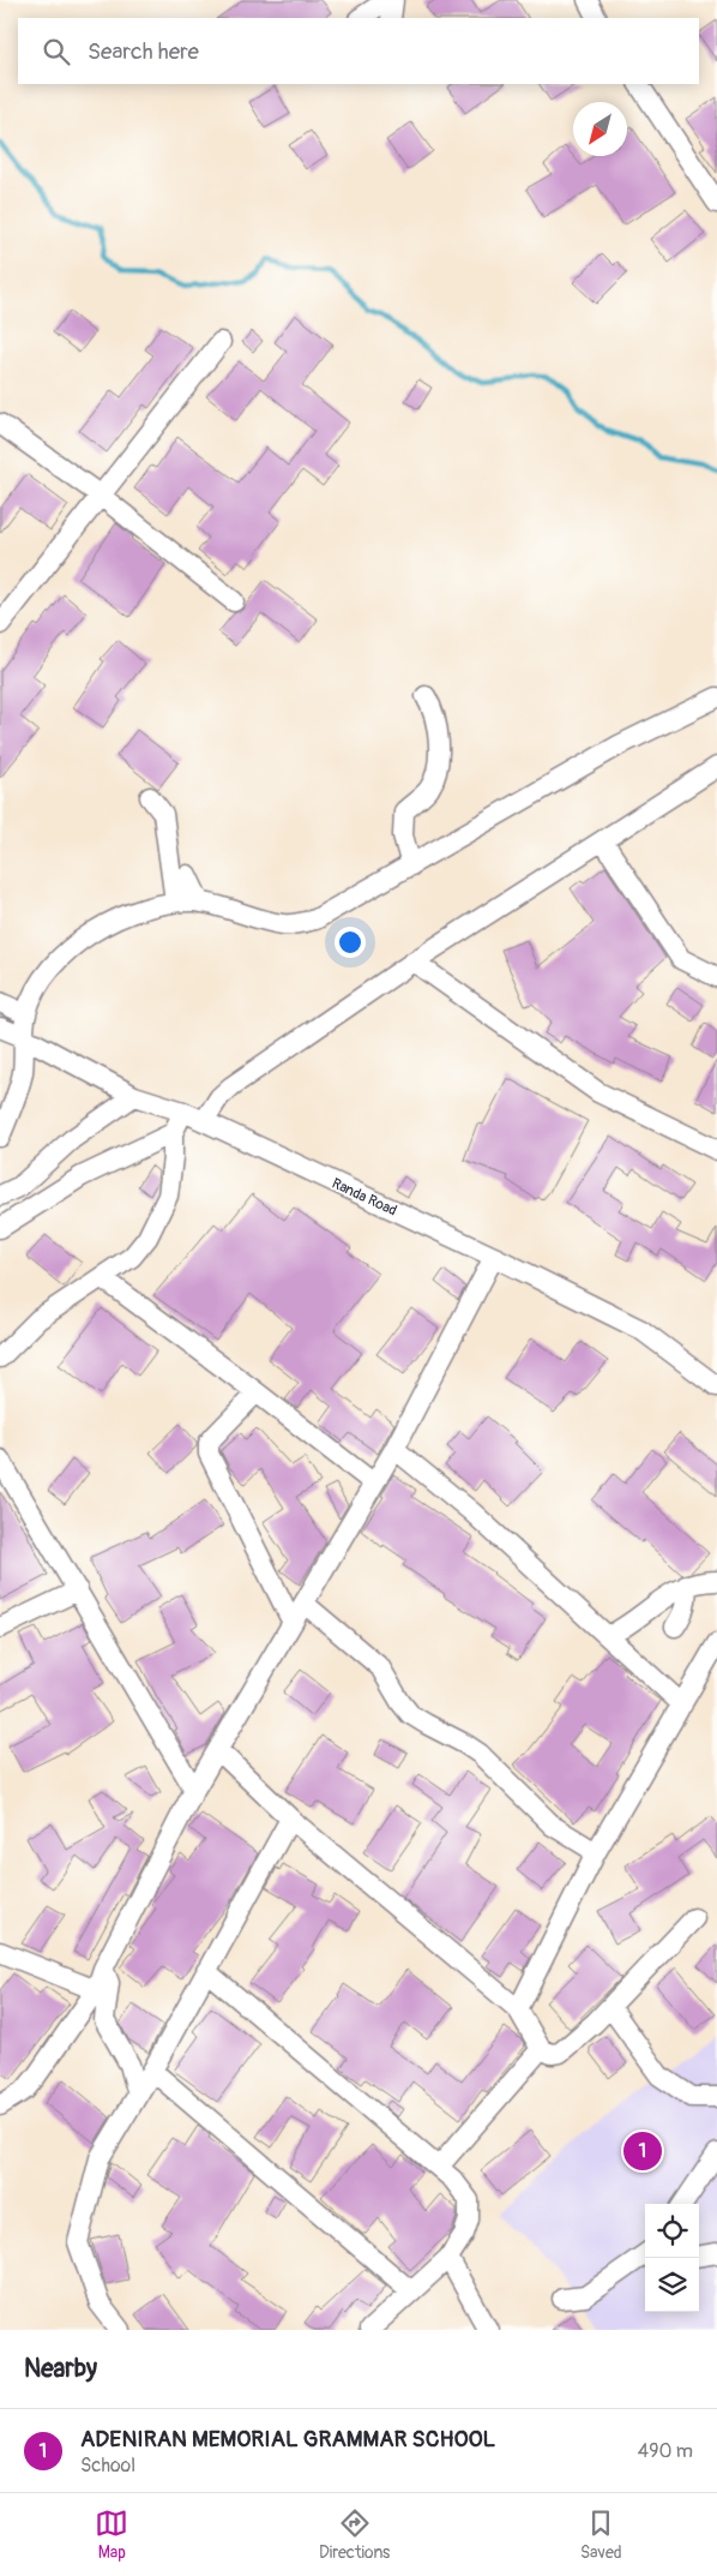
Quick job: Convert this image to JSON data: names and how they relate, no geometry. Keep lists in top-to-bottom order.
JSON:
{
  "streets": {
    "street": ["Randa Road"]
  },
  "north": "bottom left",
  "page": {
    "search": "Search here",
    "pins": "1",
    "heading": "Nearby",
    "list": [
      {
        "mark": "1",
        "name": "ADENIRAN MEMORIAL GRAMMAR SCHOOL",
        "note": "School",
        "value": "490 m"
      }
    ],
    "nav": ["Map", "Directions", "Saved"]
  }
}
